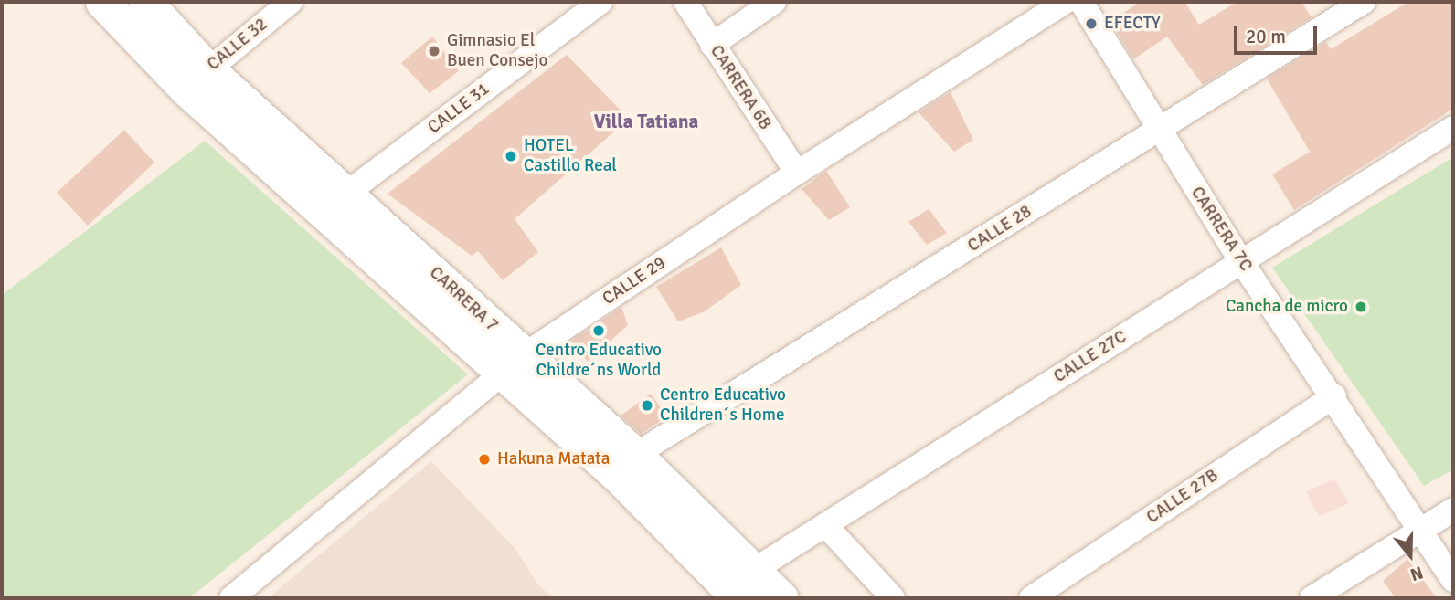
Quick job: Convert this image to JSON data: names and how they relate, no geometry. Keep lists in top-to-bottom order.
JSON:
{
  "streets": {
    "main road": ["CARRERA 7"],
    "street": [
      "CALLE 32",
      "CARRERA 6B",
      "CALLE 31",
      "CALLE 28",
      "CARRERA 7C",
      "CALLE 29",
      "CALLE 27C",
      "CALLE 27B"
    ]
  },
  "crossings": [
    ["CALLE 32", "CARRERA 7"],
    ["CARRERA 6B", "CALLE 29"],
    ["CALLE 31", "CARRERA 7"],
    ["CALLE 28", "CARRERA 7C"],
    ["CALLE 28", "CARRERA 7"],
    ["CARRERA 7C", "CALLE 27C"],
    ["CARRERA 7C", "CALLE 27B"],
    ["CALLE 29", "CARRERA 7"],
    ["CARRERA 7", "CALLE 27C"]
  ],
  "districts": ["Villa Tatiana"],
  "places": [
    "EFECTY",
    "Gimnasio El Buen Consejo",
    "HOTEL Castillo Real",
    "Cancha de micro",
    "Centro Educativo Childre´ns World",
    "Centro Educativo Children´s Home",
    "Hakuna Matata"
  ],
  "scale_bar": "20 m",
  "north": "bottom"
}
